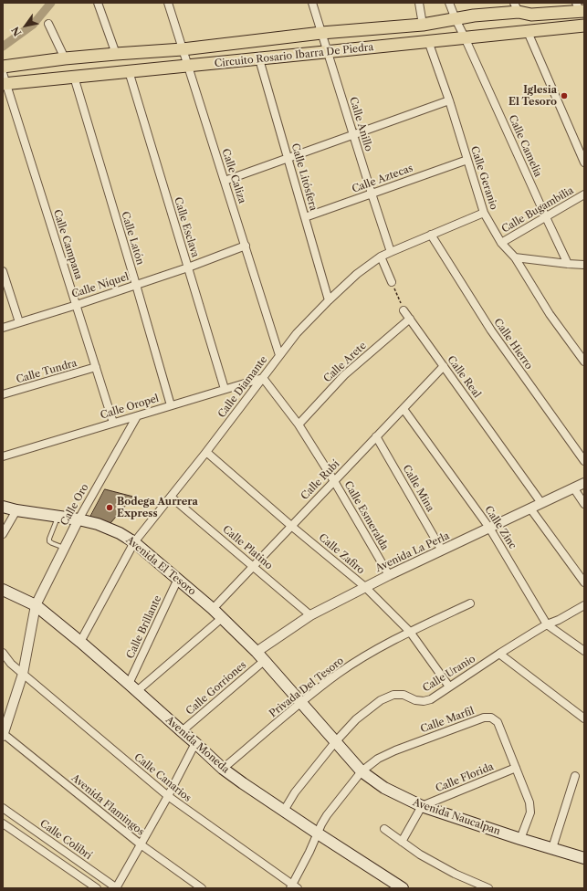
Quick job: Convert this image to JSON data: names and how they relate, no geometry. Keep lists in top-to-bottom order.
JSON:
{
  "streets": {
    "main road": [
      "Circuito Rosario Ibarra De Piedra",
      "Avenida El Tesoro",
      "Avenida Moneda",
      "Avenida Naucalpan"
    ],
    "street": [
      "Calle Anillo",
      "Calle Camelia",
      "Calle Caliza",
      "Calle Litósfera",
      "Calle Geranio",
      "Calle Aztecas",
      "Calle Bugambilia",
      "Calle Esclava",
      "Calle Latón",
      "Calle Campana",
      "Calle Níquel",
      "Calle Hierro",
      "Calle Arete",
      "Calle Tundra",
      "Calle Real",
      "Calle Diamante",
      "Calle Oropel",
      "Calle Rubí",
      "Calle Mina",
      "Calle Oro",
      "Calle Esmeralda",
      "Calle Zinc",
      "Calle Platino",
      "Avenida La Perla",
      "Calle Zafiro",
      "Calle Brillante",
      "Calle Uranio",
      "Privada Del Tesoro",
      "Calle Gorriones",
      "Calle Marfil",
      "Calle Canarios",
      "Calle Florida",
      "Avenida Flamingos",
      "Calle Colibrí"
    ]
  },
  "crossings": [
    ["Circuito Rosario Ibarra De Piedra", "Calle Anillo"],
    ["Circuito Rosario Ibarra De Piedra", "Calle Camelia"],
    ["Circuito Rosario Ibarra De Piedra", "Calle Caliza"],
    ["Circuito Rosario Ibarra De Piedra", "Calle Litósfera"],
    ["Circuito Rosario Ibarra De Piedra", "Calle Geranio"],
    ["Circuito Rosario Ibarra De Piedra", "Calle Esclava"],
    ["Circuito Rosario Ibarra De Piedra", "Calle Latón"],
    ["Circuito Rosario Ibarra De Piedra", "Calle Campana"],
    ["Calle Anillo", "Calle Aztecas"],
    ["Calle Anillo", "Calle Diamante"],
    ["Calle Camelia", "Calle Bugambilia"],
    ["Calle Caliza", "Calle Níquel"],
    ["Calle Caliza", "Calle Diamante"],
    ["Calle Litósfera", "Calle Aztecas"],
    ["Calle Litósfera", "Calle Diamante"],
    ["Calle Geranio", "Calle Aztecas"],
    ["Calle Geranio", "Calle Bugambilia"],
    ["Calle Geranio", "Calle Diamante"],
    ["Calle Esclava", "Calle Níquel"],
    ["Calle Esclava", "Calle Oropel"],
    ["Calle Latón", "Calle Níquel"],
    ["Calle Latón", "Calle Oropel"],
    ["Calle Campana", "Calle Níquel"],
    ["Calle Campana", "Calle Tundra"],
    ["Calle Campana", "Calle Oropel"],
    ["Calle Hierro", "Calle Diamante"],
    ["Calle Arete", "Calle Real"],
    ["Calle Arete", "Calle Esmeralda"],
    ["Calle Real", "Calle Rubí"],
    ["Calle Real", "Avenida La Perla"],
    ["Calle Diamante", "Calle Oropel"],
    ["Calle Diamante", "Calle Esmeralda"],
    ["Calle Diamante", "Calle Platino"],
    ["Calle Diamante", "Calle Zafiro"],
    ["Calle Diamante", "Avenida El Tesoro"],
    ["Calle Diamante", "Avenida Moneda"],
    ["Calle Oropel", "Calle Oro"],
    ["Calle Oropel", "Calle Esmeralda"],
    ["Calle Rubí", "Calle Mina"],
    ["Calle Rubí", "Calle Esmeralda"],
    ["Calle Rubí", "Calle Zinc"],
    ["Calle Rubí", "Calle Platino"],
    ["Calle Rubí", "Calle Zafiro"],
    ["Calle Rubí", "Avenida El Tesoro"],
    ["Calle Mina", "Avenida La Perla"],
    ["Calle Oro", "Avenida El Tesoro"],
    ["Calle Oro", "Avenida Moneda"],
    ["Calle Oro", "Calle Canarios"],
    ["Calle Oro", "Avenida Flamingos"],
    ["Calle Esmeralda", "Avenida La Perla"],
    ["Calle Zinc", "Avenida La Perla"],
    ["Calle Zinc", "Calle Uranio"],
    ["Calle Platino", "Avenida La Perla"],
    ["Avenida La Perla", "Calle Zafiro"],
    ["Avenida La Perla", "Avenida El Tesoro"],
    ["Avenida La Perla", "Avenida Naucalpan"],
    ["Calle Zafiro", "Calle Uranio"],
    ["Calle Zafiro", "Privada Del Tesoro"],
    ["Avenida El Tesoro", "Calle Brillante"],
    ["Avenida El Tesoro", "Avenida Naucalpan"],
    ["Calle Brillante", "Avenida Moneda"],
    ["Calle Uranio", "Avenida Moneda"],
    ["Calle Uranio", "Avenida Naucalpan"],
    ["Privada Del Tesoro", "Avenida Moneda"],
    ["Privada Del Tesoro", "Avenida Naucalpan"],
    ["Calle Gorriones", "Avenida Moneda"],
    ["Calle Gorriones", "Avenida Naucalpan"],
    ["Calle Marfil", "Avenida Moneda"],
    ["Calle Marfil", "Calle Canarios"],
    ["Calle Marfil", "Calle Florida"],
    ["Calle Marfil", "Avenida Naucalpan"],
    ["Calle Florida", "Avenida Naucalpan"]
  ],
  "places": ["Iglesia El Tesoro", "Bodega Aurrera Express"],
  "north": "bottom left"
}
